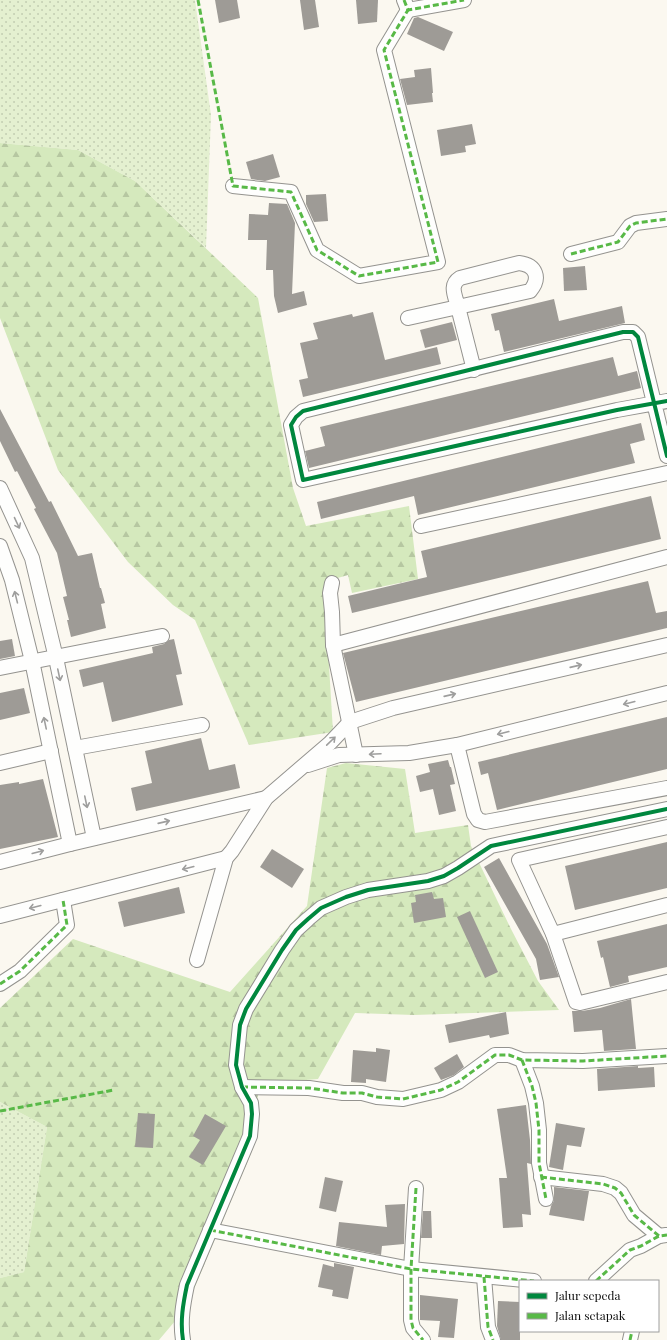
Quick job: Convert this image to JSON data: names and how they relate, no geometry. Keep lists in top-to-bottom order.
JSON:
{
  "legend": ["Jalur sepeda", "Jalan setapak"]
}
